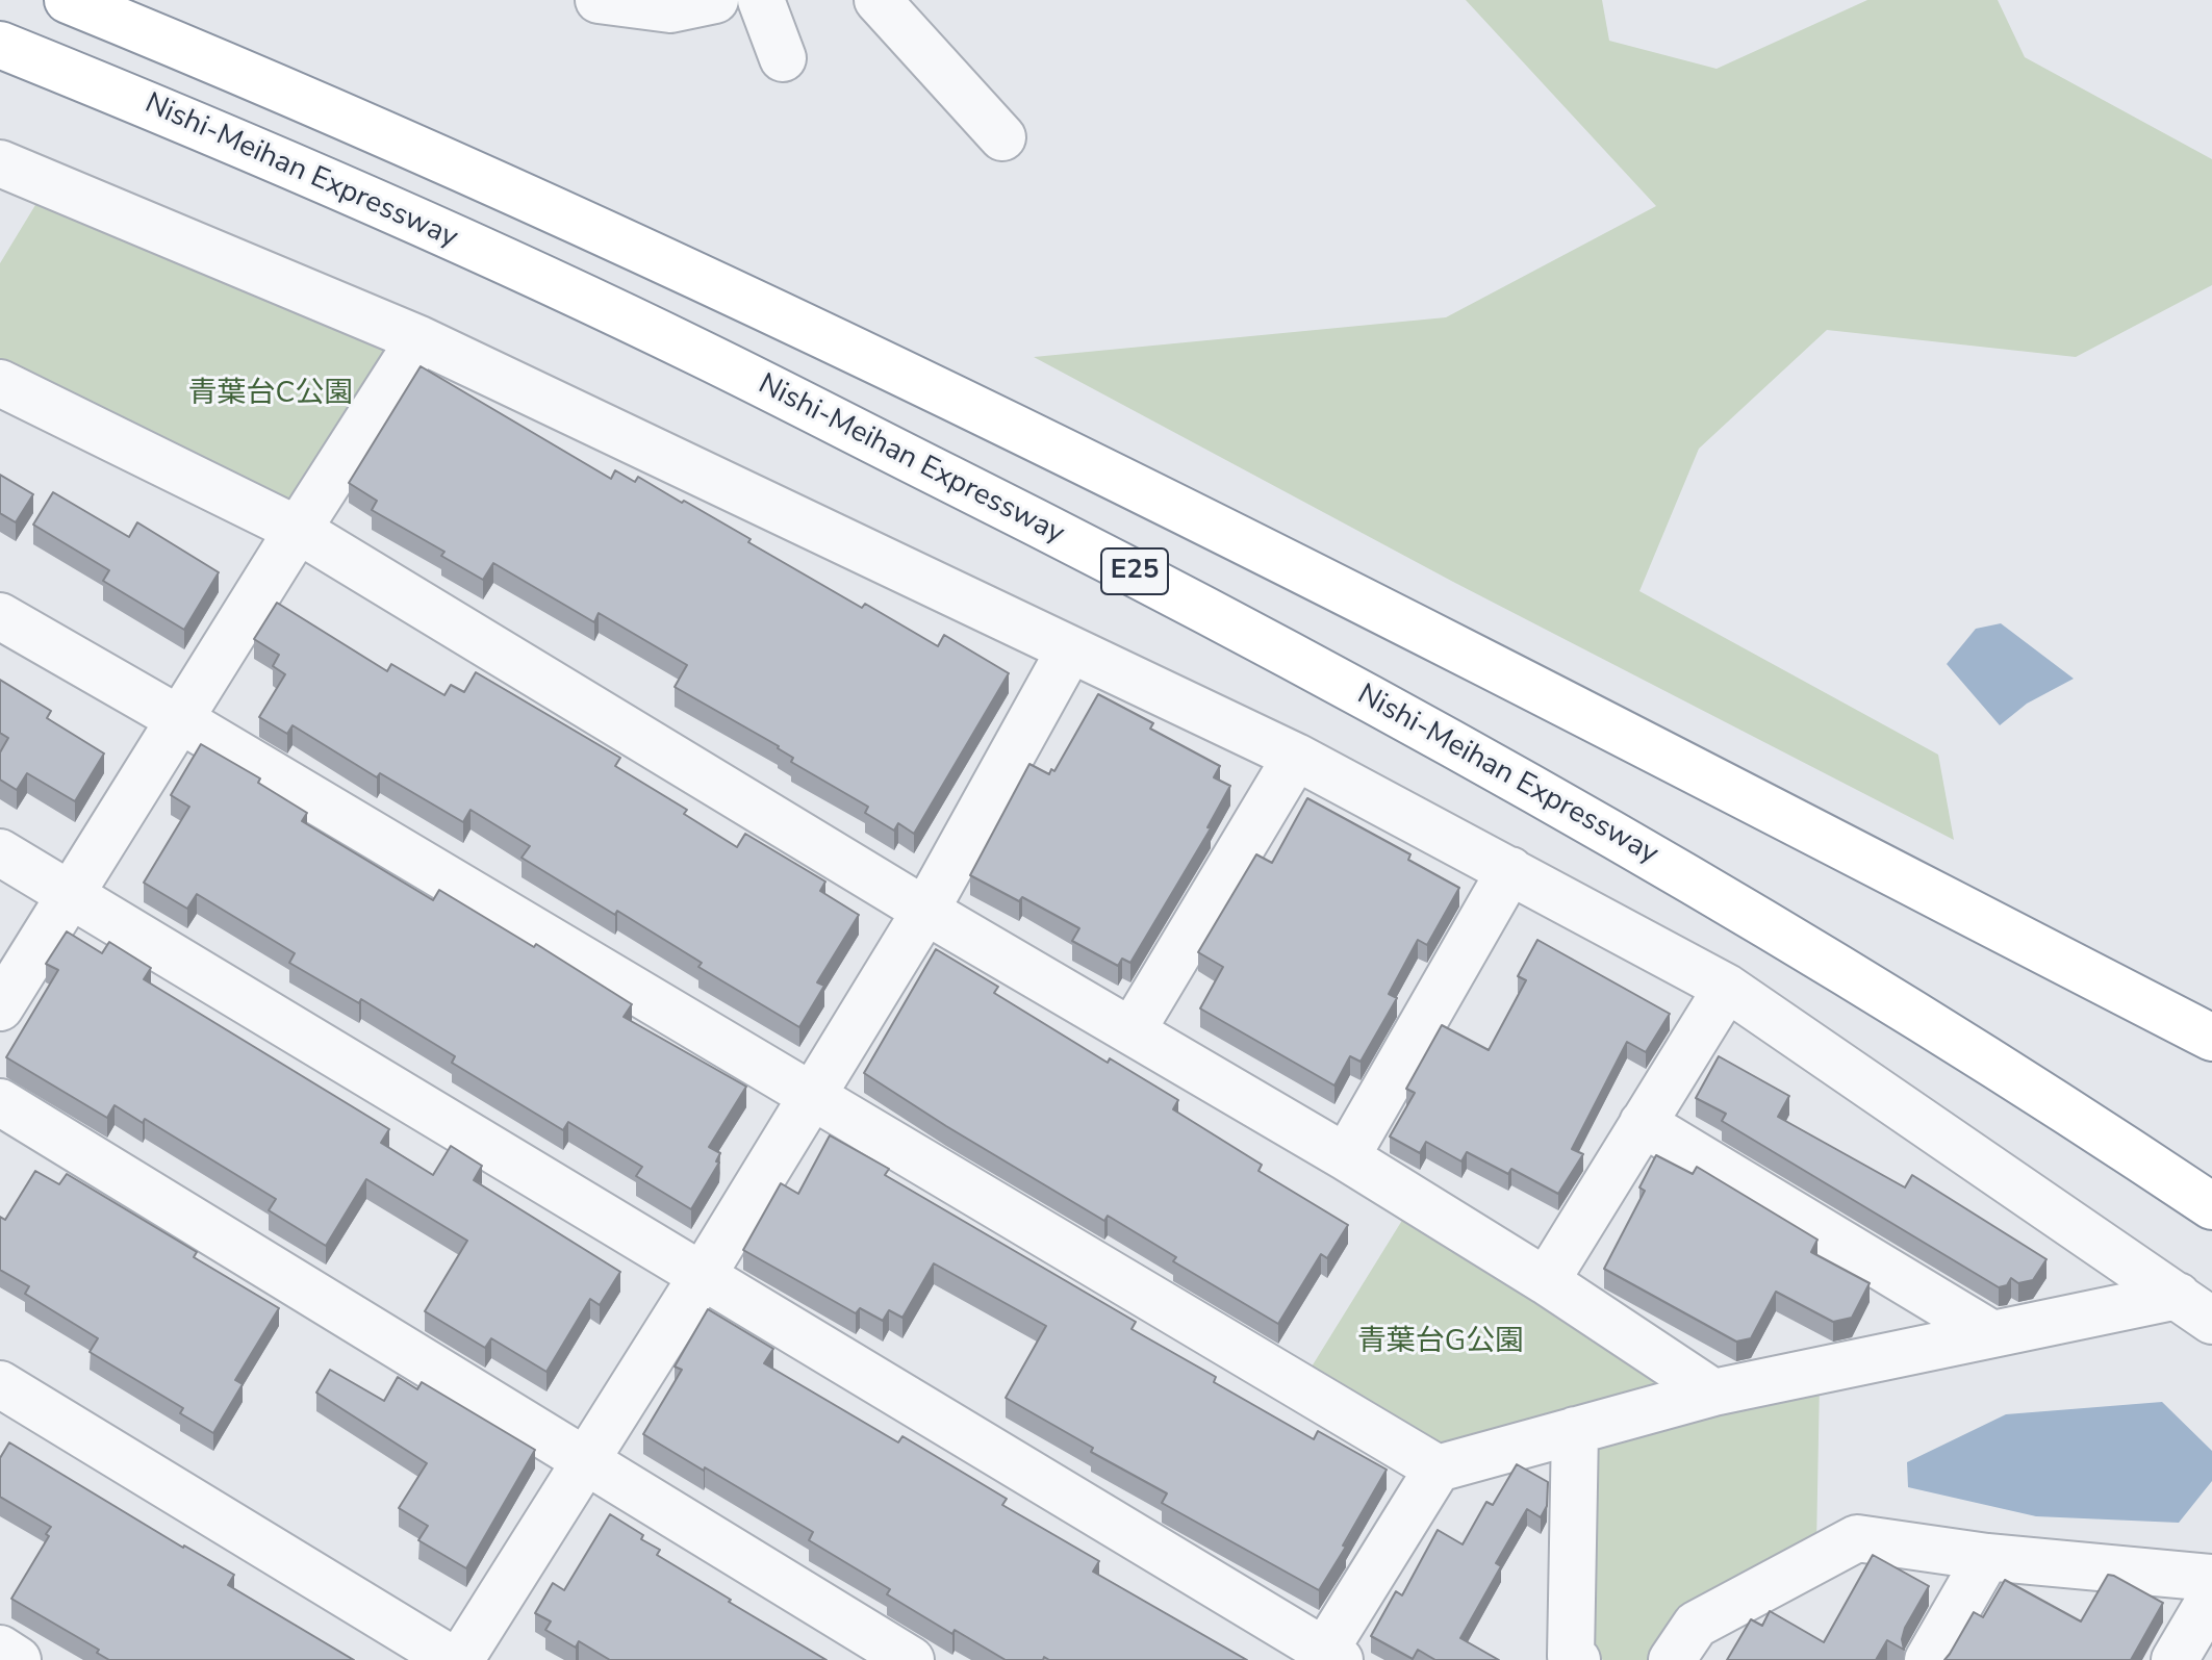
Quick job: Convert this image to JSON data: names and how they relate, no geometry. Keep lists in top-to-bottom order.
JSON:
{
  "streets": {
    "highway": ["Nishi-Meihan Expressway", "E25"]
  },
  "parks": ["青葉台C公園", "青葉台G公園"]
}
